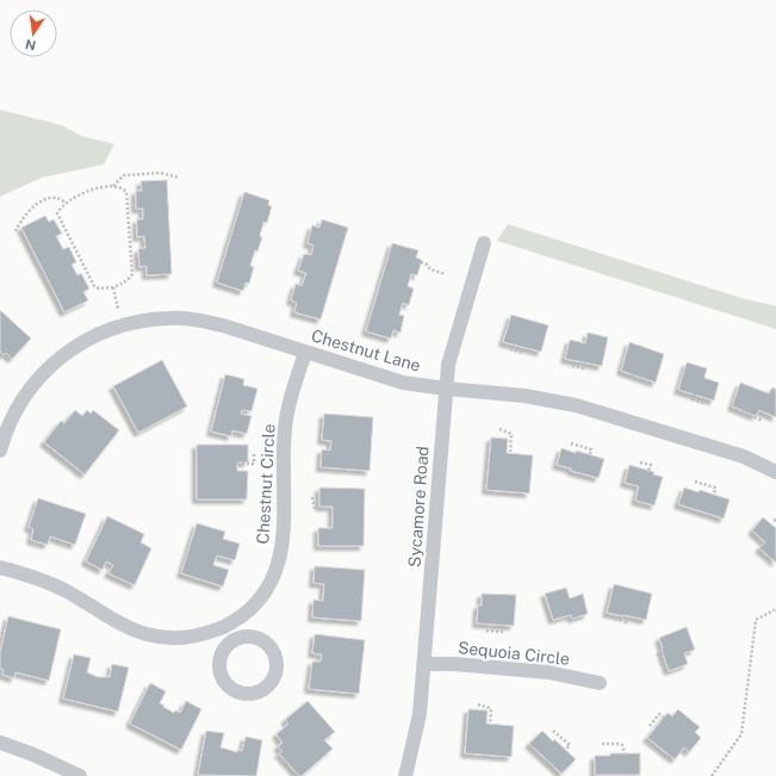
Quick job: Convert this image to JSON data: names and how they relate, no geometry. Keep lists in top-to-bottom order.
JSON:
{
  "streets": {
    "street": [
      "Chestnut Lane",
      "Chestnut Circle",
      "Sycamore Road",
      "Sequoia Circle"
    ]
  },
  "crossings": [
    ["Chestnut Lane", "Chestnut Circle"],
    ["Chestnut Lane", "Sycamore Road"],
    ["Sycamore Road", "Sequoia Circle"]
  ],
  "north": "bottom"
}
